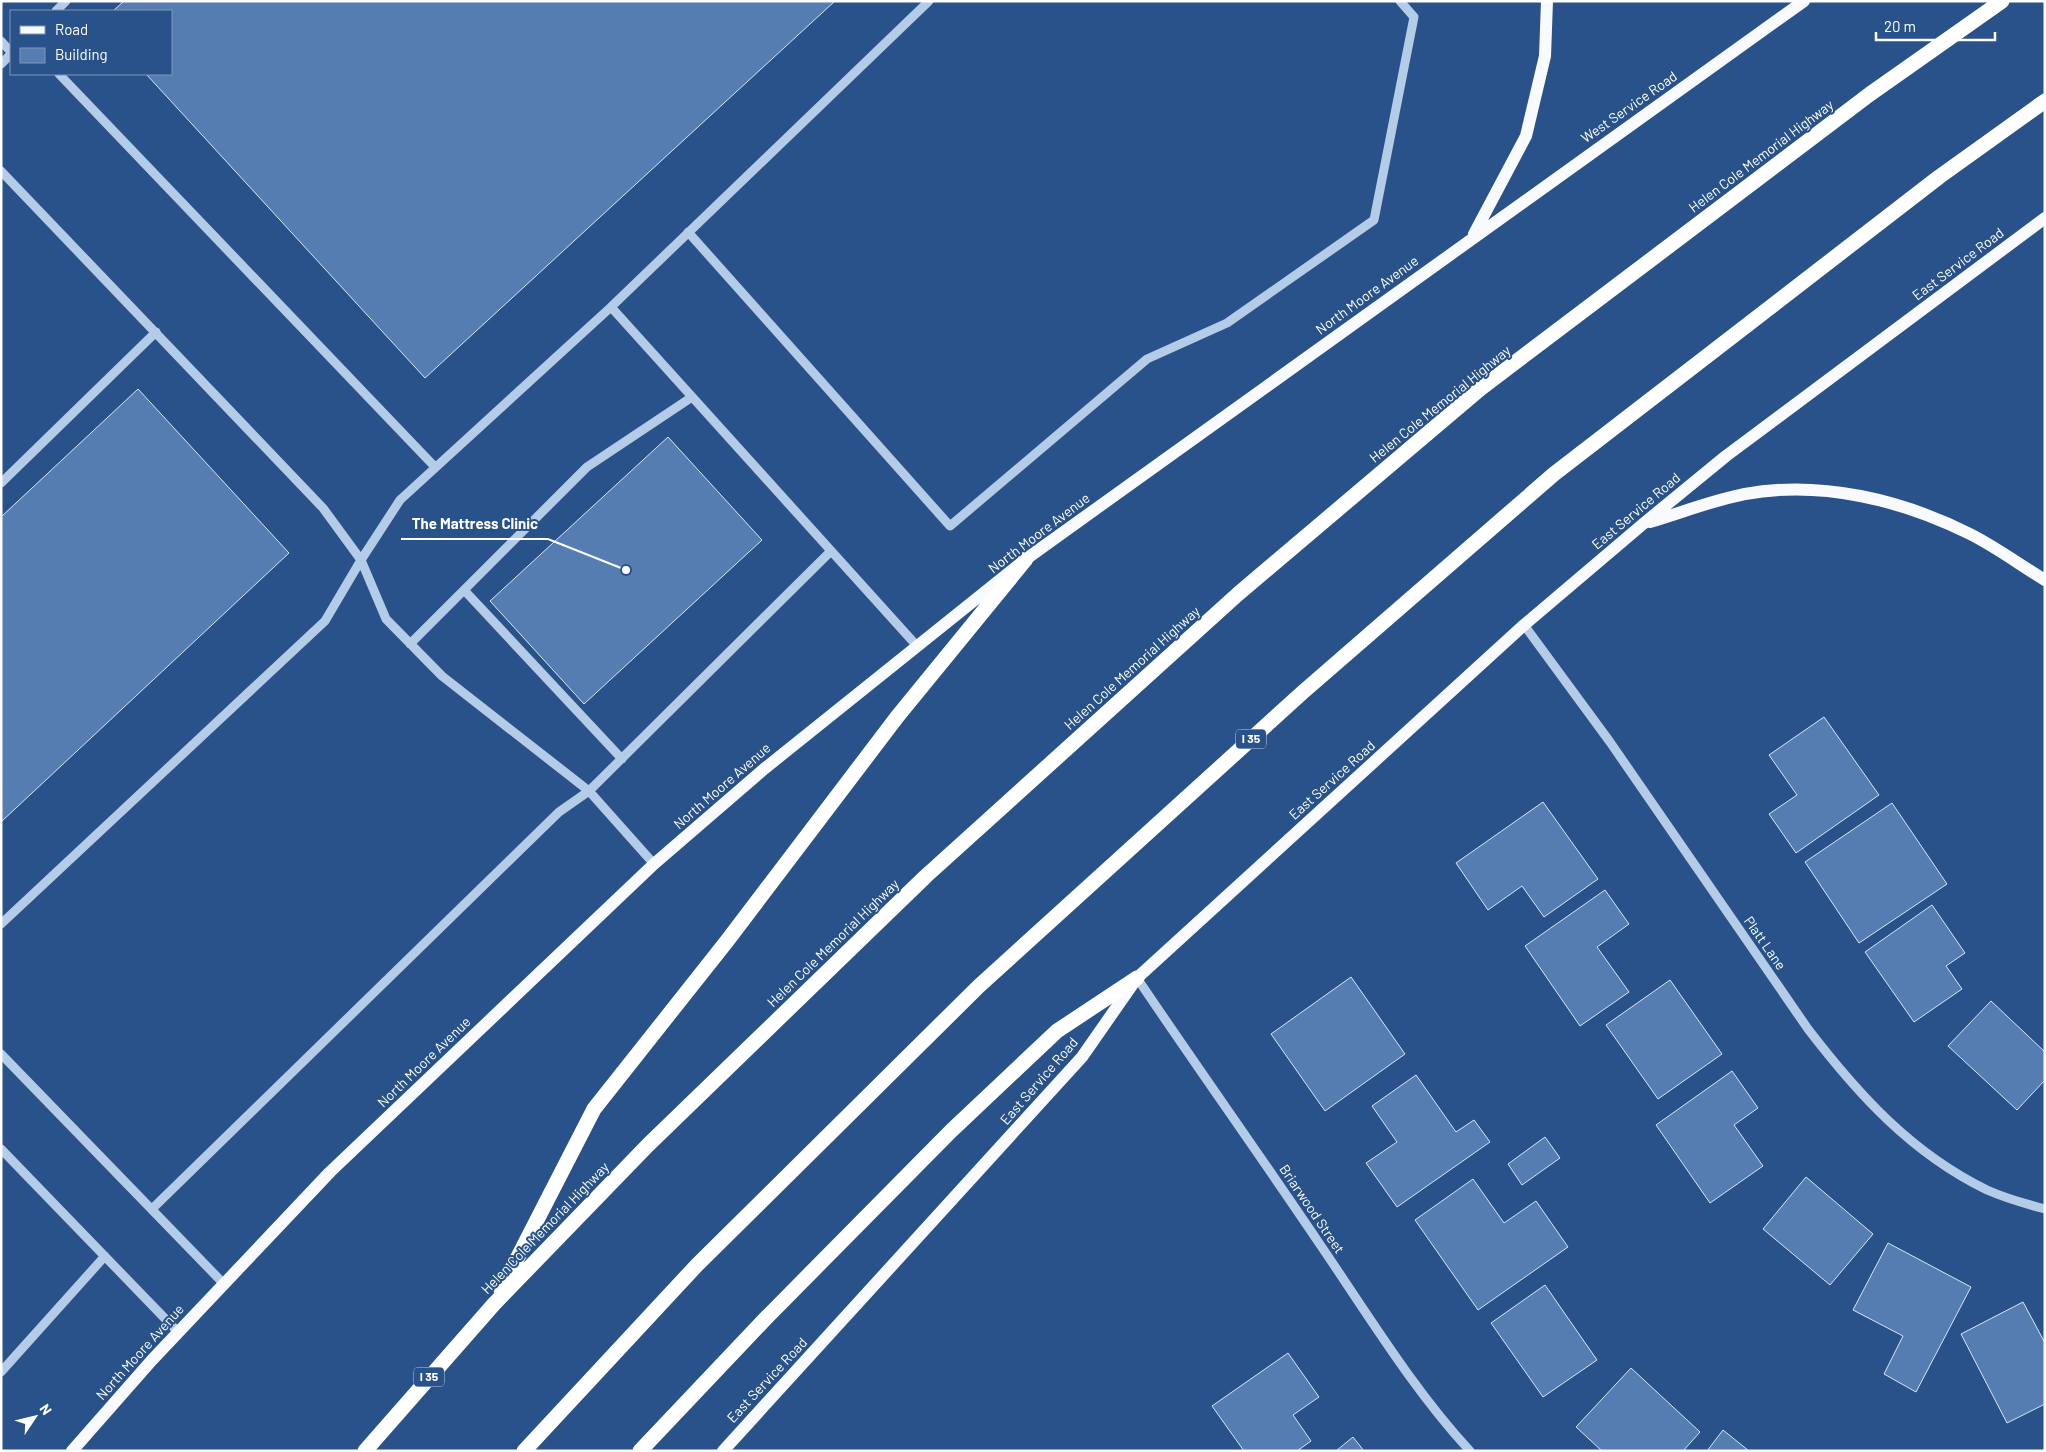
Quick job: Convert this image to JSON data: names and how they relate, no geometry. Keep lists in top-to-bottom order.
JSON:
{
  "streets": {
    "highway": ["Helen Cole Memorial Highway", "I 35"],
    "main road": ["West Service Road", "East Service Road", "North Moore Avenue"],
    "street": ["Platt Lane", "Briarwood Street"]
  },
  "crossings": [
    ["West Service Road", "North Moore Avenue"],
    ["East Service Road", "Platt Lane"],
    ["East Service Road", "Briarwood Street"]
  ],
  "places": ["The Mattress Clinic"],
  "legend": ["Road", "Building"],
  "scale_bar": "20 m",
  "north": "top right"
}
